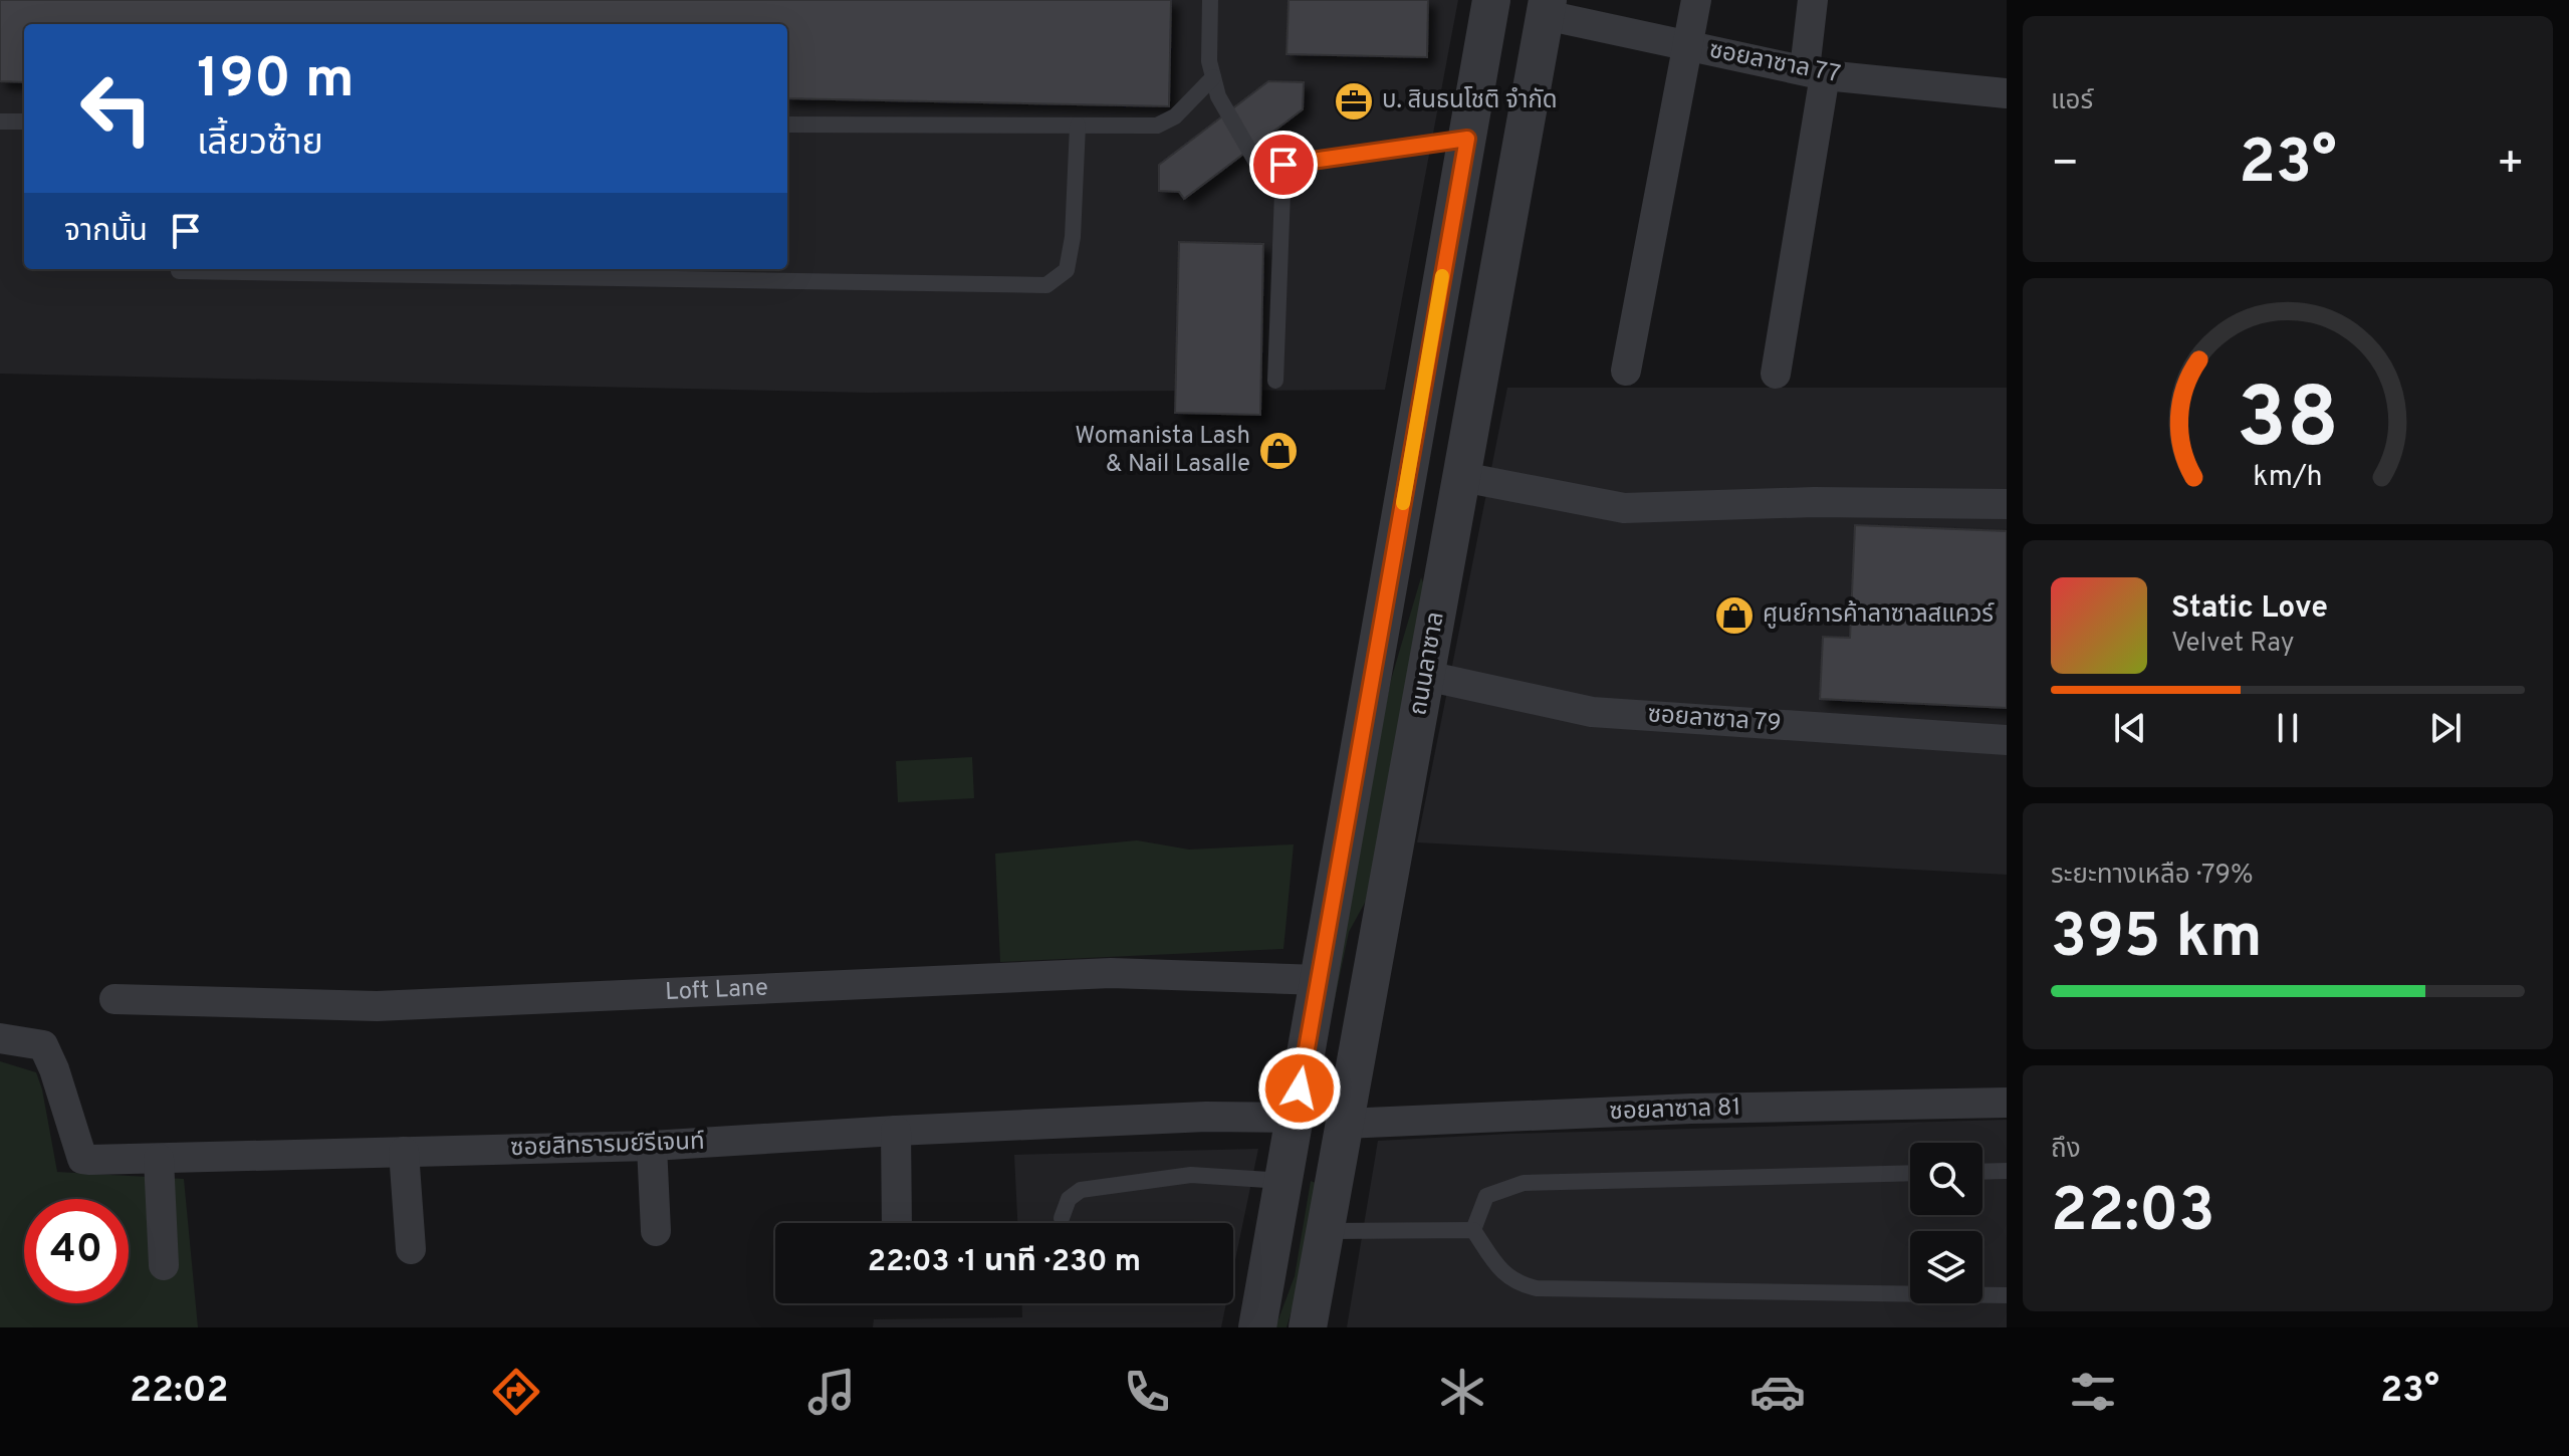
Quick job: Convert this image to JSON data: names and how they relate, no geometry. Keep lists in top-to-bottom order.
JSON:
{
  "streets": {
    "street": [
      "ซอยลาซาล 77",
      "ถนนลาซาล",
      "ซอยลาซาล 79",
      "Loft Lane",
      "ซอยลาซาล 81",
      "ซอยสิทธารมย์รีเจนท์"
    ]
  },
  "crossings": [
    ["ซอยลาซาล 77", "ถนนลาซาล"],
    ["ถนนลาซาล", "ซอยลาซาล 79"],
    ["ถนนลาซาล", "ซอยลาซาล 81"]
  ],
  "places": {
    "office": ["บ. สินธนโชติ จำกัด"],
    "shop": ["Womanista Lash & Nail Lasalle", "ศูนย์การค้าลาซาลสแควร์"]
  },
  "page": {
    "tile": [
      "แอร์",
      ["ระยะทางเหลือ · 79%", "395 km"],
      ["ถึง", "22:03"]
    ],
    "turn": ["190 m", "เลี้ยวซ้าย"],
    "heat": ["−", "23°", "+"],
    "then": "จากนั้น",
    "song": ["Static Love", "Velvet Ray"],
    "limit": "40",
    "trip": "22:03 · 1 นาที · 230 m",
    "tabs": ["22:02", "23°"],
    "gauge": ["38", "km/h"]
  }
}
